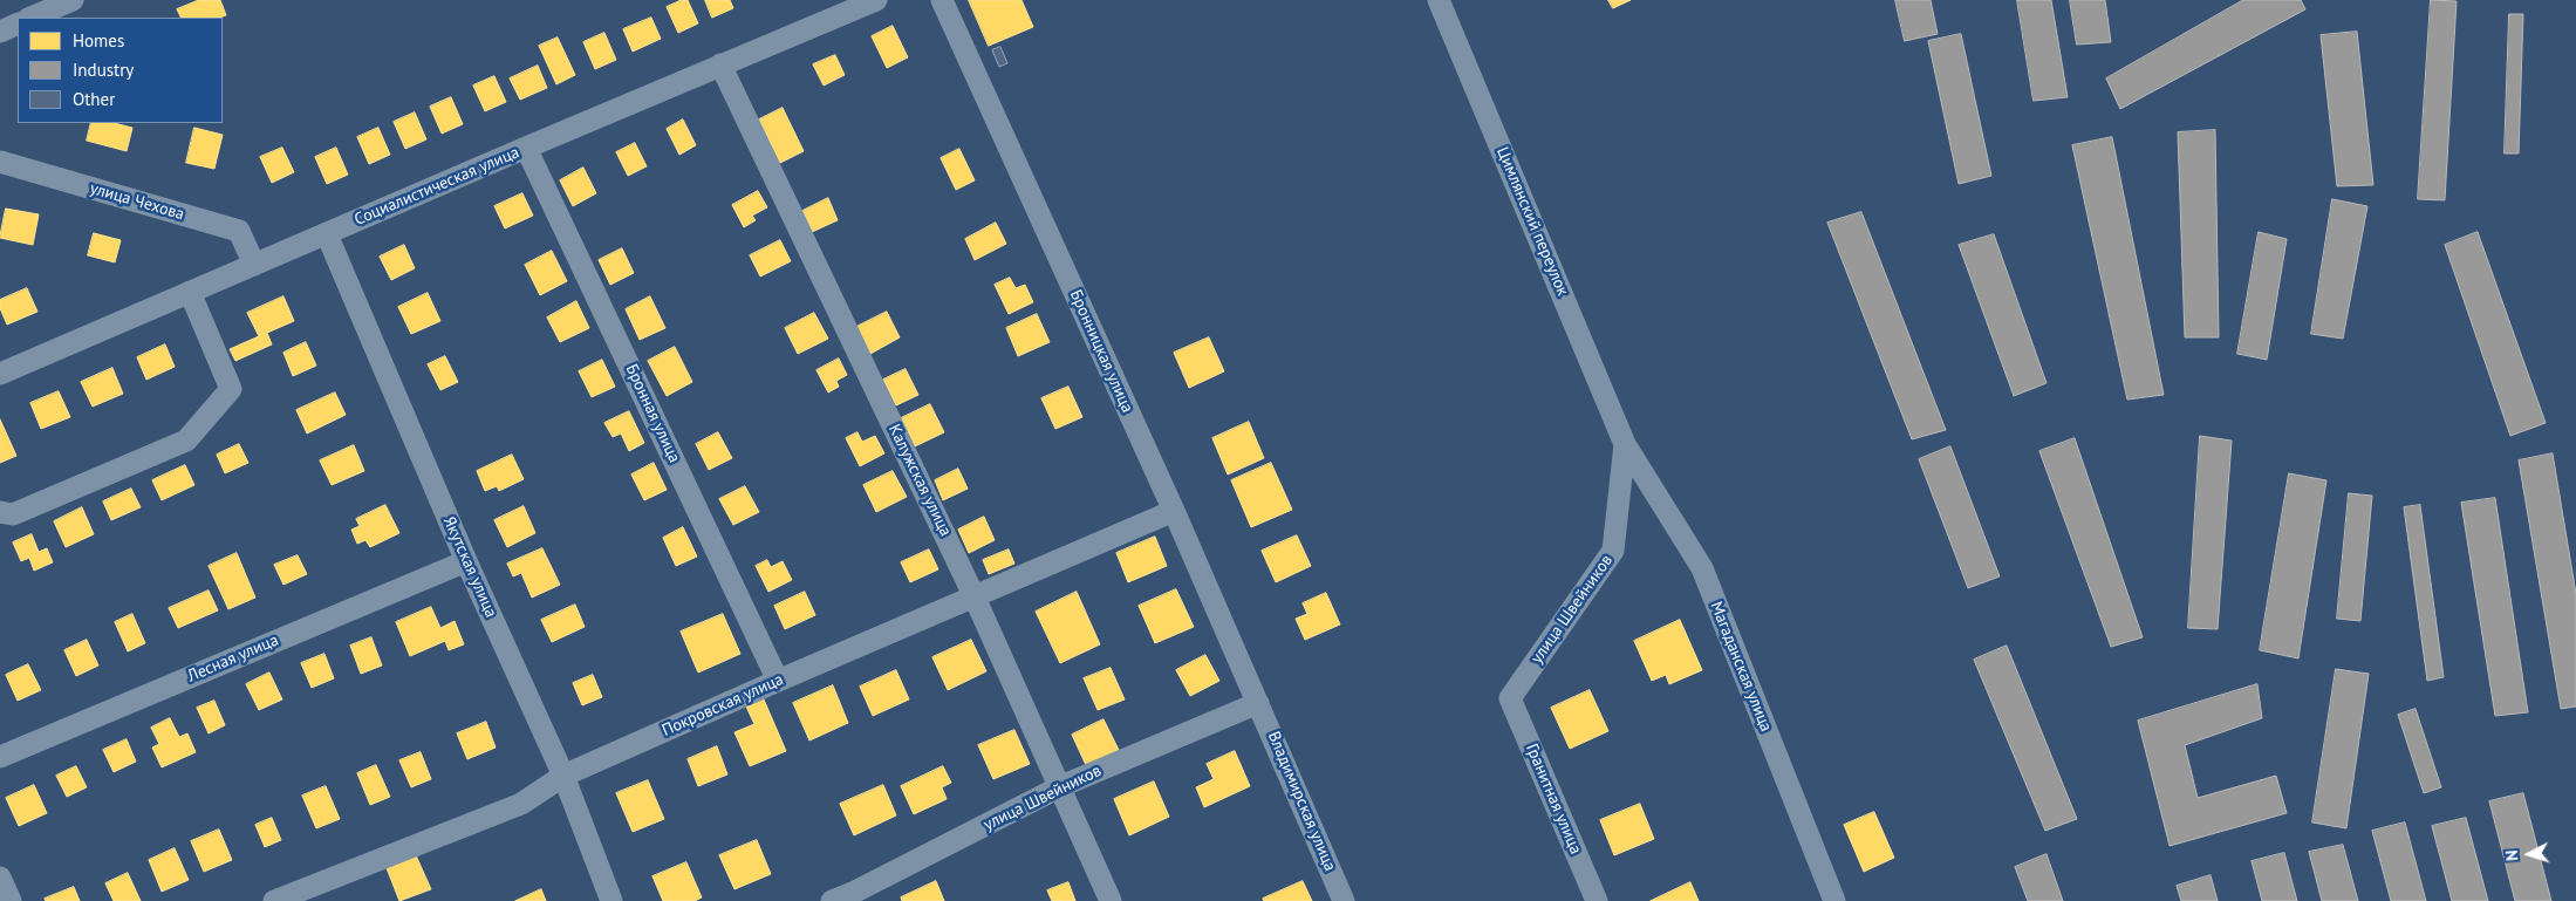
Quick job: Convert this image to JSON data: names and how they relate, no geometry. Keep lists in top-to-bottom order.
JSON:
{
  "streets": {
    "street": [
      "Социалистическая улица",
      "улица Чехова",
      "Цимлянский переулок",
      "Бронницкая улица",
      "Бронная улица",
      "Калужская улица",
      "Якутская улица",
      "улица Швейников",
      "Лесная улица",
      "Магаданская улица",
      "Покровская улица",
      "Гранитная улица",
      "Владимирская улица"
    ]
  },
  "crossings": [
    ["Социалистическая улица", "улица Чехова"],
    ["Социалистическая улица", "Бронная улица"],
    ["Социалистическая улица", "Калужская улица"],
    ["Социалистическая улица", "Якутская улица"],
    ["Цимлянский переулок", "улица Швейников"],
    ["Цимлянский переулок", "Магаданская улица"],
    ["Бронницкая улица", "улица Швейников"],
    ["Бронницкая улица", "Покровская улица"],
    ["Бронницкая улица", "Владимирская улица"],
    ["Бронная улица", "Покровская улица"],
    ["Калужская улица", "улица Швейников"],
    ["Калужская улица", "Покровская улица"],
    ["Якутская улица", "Лесная улица"],
    ["Якутская улица", "Покровская улица"],
    ["улица Швейников", "Магаданская улица"],
    ["улица Швейников", "Гранитная улица"],
    ["улица Швейников", "Владимирская улица"]
  ],
  "legend": ["Homes", "Industry", "Other"],
  "north": "left"
}
